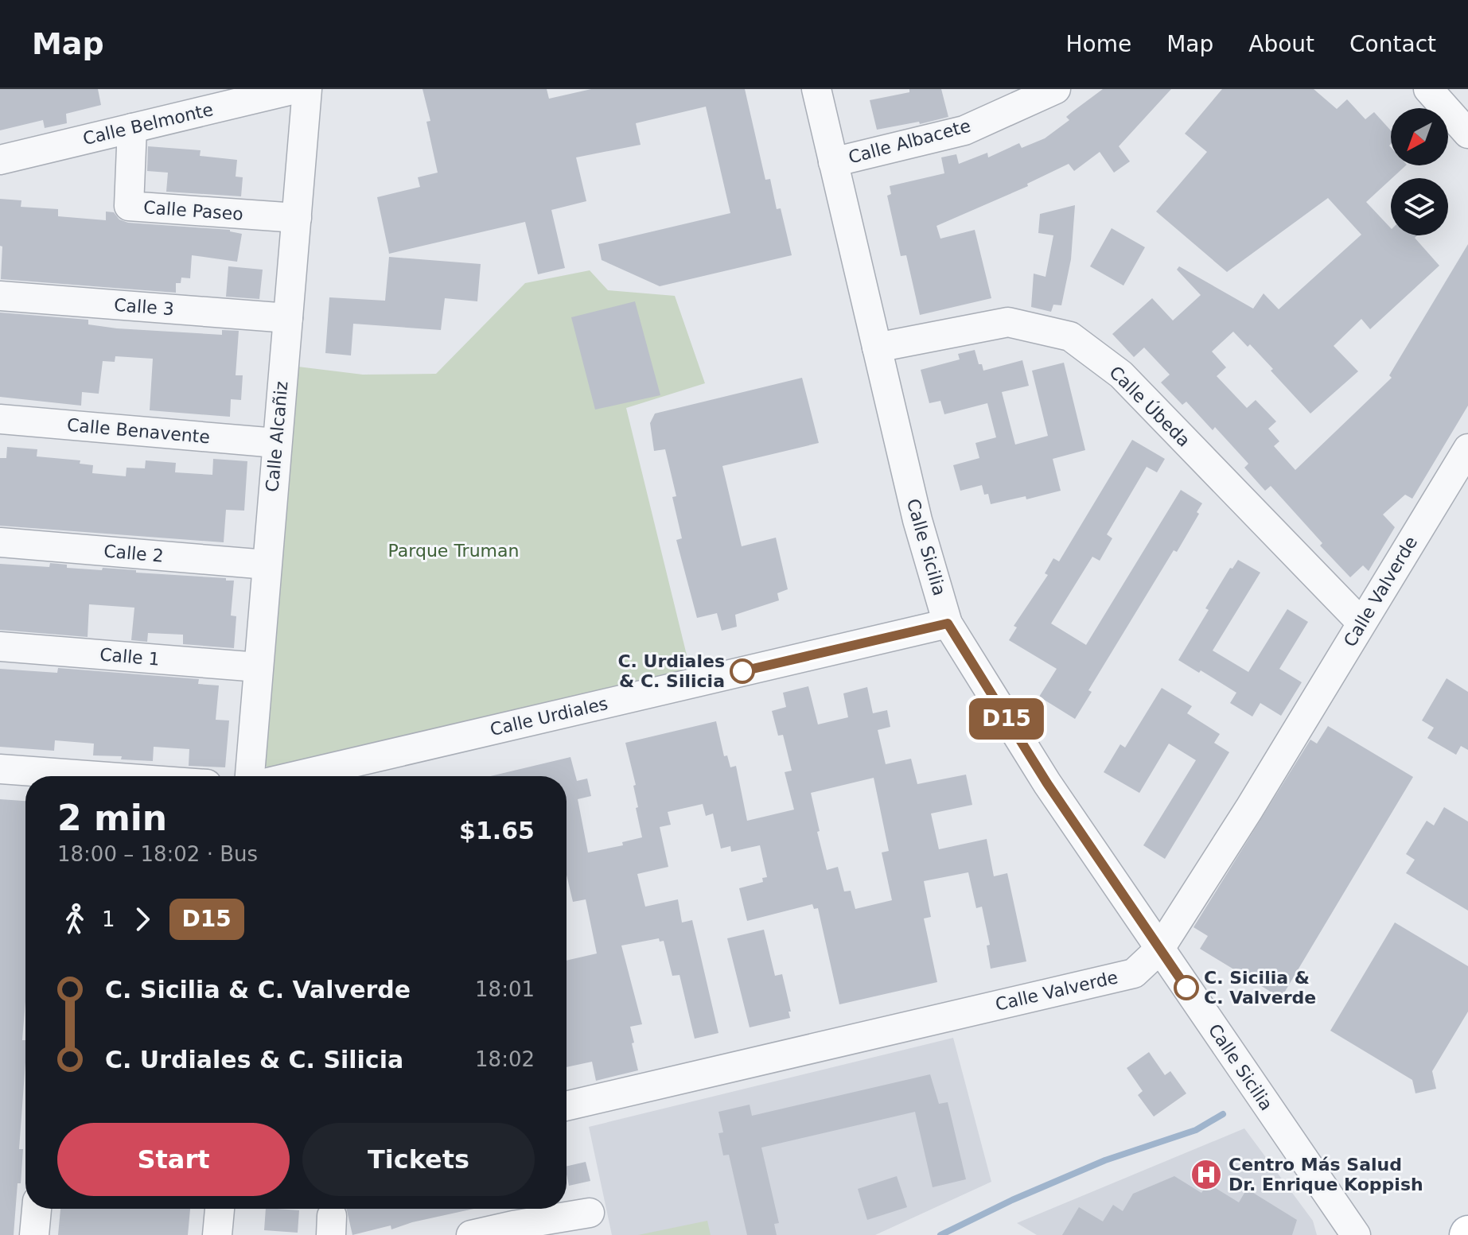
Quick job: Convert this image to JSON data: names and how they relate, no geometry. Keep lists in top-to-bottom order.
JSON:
{
  "streets": {
    "street": [
      "Calle Belmonte",
      "Calle Albacete",
      "Calle Paseo",
      "Calle 3",
      "Calle Úbeda",
      "Calle Benavente",
      "Calle Alcañiz",
      "Calle Sicilia",
      "Calle 2",
      "Calle Valverde",
      "Calle 1",
      "Calle Urdiales"
    ]
  },
  "crossings": [
    ["Calle Belmonte", "Calle Paseo"],
    ["Calle Albacete", "Calle Sicilia"],
    ["Calle Paseo", "Calle Alcañiz"],
    ["Calle 3", "Calle Alcañiz"],
    ["Calle Úbeda", "Calle Sicilia"],
    ["Calle Úbeda", "Calle Valverde"],
    ["Calle Benavente", "Calle Alcañiz"],
    ["Calle Alcañiz", "Calle 2"],
    ["Calle Alcañiz", "Calle 1"],
    ["Calle Sicilia", "Calle Valverde"],
    ["Calle Sicilia", "Calle Urdiales"]
  ],
  "parks": ["Parque Truman"],
  "places": {
    "other": ["C. Urdiales & C. Silicia", "C. Sicilia & C. Valverde"],
    "hospital": ["Centro Más Salud Dr. Enrique Koppish"]
  },
  "lines": ["bus line D15"],
  "north": "bottom left",
  "page": {
    "header": "Map",
    "nav": [
      "Home",
      "Map",
      "About",
      "Contact"
    ],
    "on_map": "D15",
    "heading": ["2 min", "18:00 – 18:02 · Bus", "$1.65"],
    "legs": ["1", "D15"],
    "list": [
      {
        "name": "C. Sicilia & C. Valverde",
        "value": "18:01"
      },
      {
        "name": "C. Urdiales & C. Silicia",
        "value": "18:02"
      }
    ],
    "buttons": ["Start", "Tickets"]
  }
}
